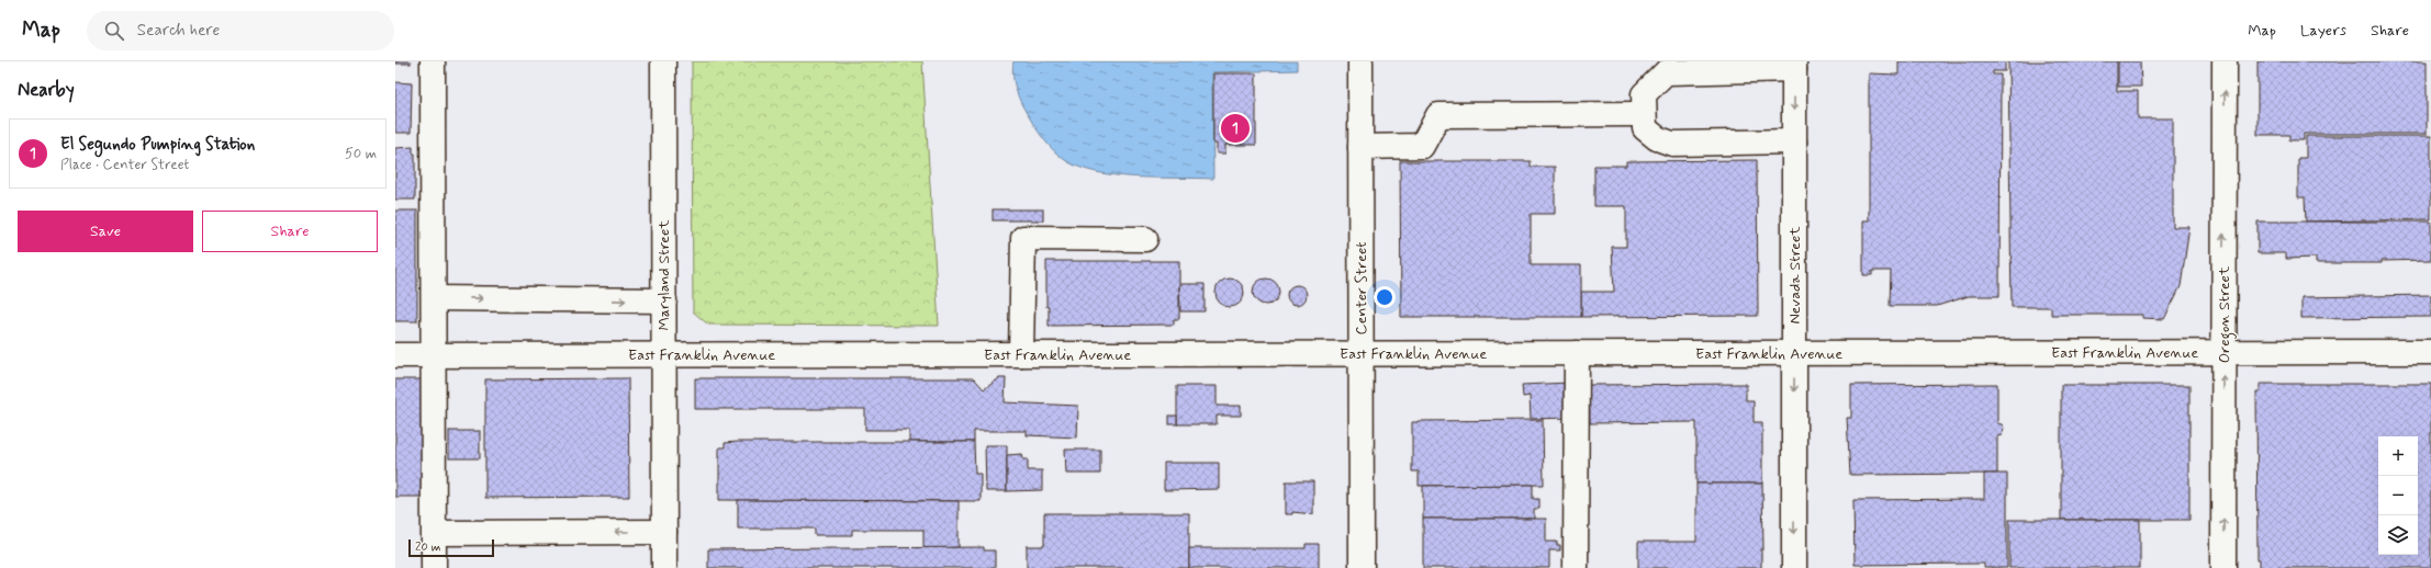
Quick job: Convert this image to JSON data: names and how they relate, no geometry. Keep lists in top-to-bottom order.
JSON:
{
  "streets": {
    "street": [
      "Maryland Street",
      "Nevada Street",
      "Center Street",
      "Oregon Street",
      "East Franklin Avenue"
    ]
  },
  "crossings": [
    ["Maryland Street", "East Franklin Avenue"],
    ["Nevada Street", "East Franklin Avenue"],
    ["Center Street", "East Franklin Avenue"],
    ["Oregon Street", "East Franklin Avenue"]
  ],
  "one_way": ["Nevada Street", "Oregon Street"],
  "scale_bar": "20 m",
  "page": {
    "header": "Map",
    "search": "Search here",
    "nav": ["Map", "Layers", "Share"],
    "heading": "Nearby",
    "pins": "1",
    "list": [
      {
        "mark": "1",
        "name": "El Segundo Pumping Station",
        "note": "Place · Center Street",
        "value": "50 m"
      }
    ],
    "buttons": ["Save", "Share"],
    "map_buttons": ["+", "−"],
    "scale": "20 m"
  }
}
